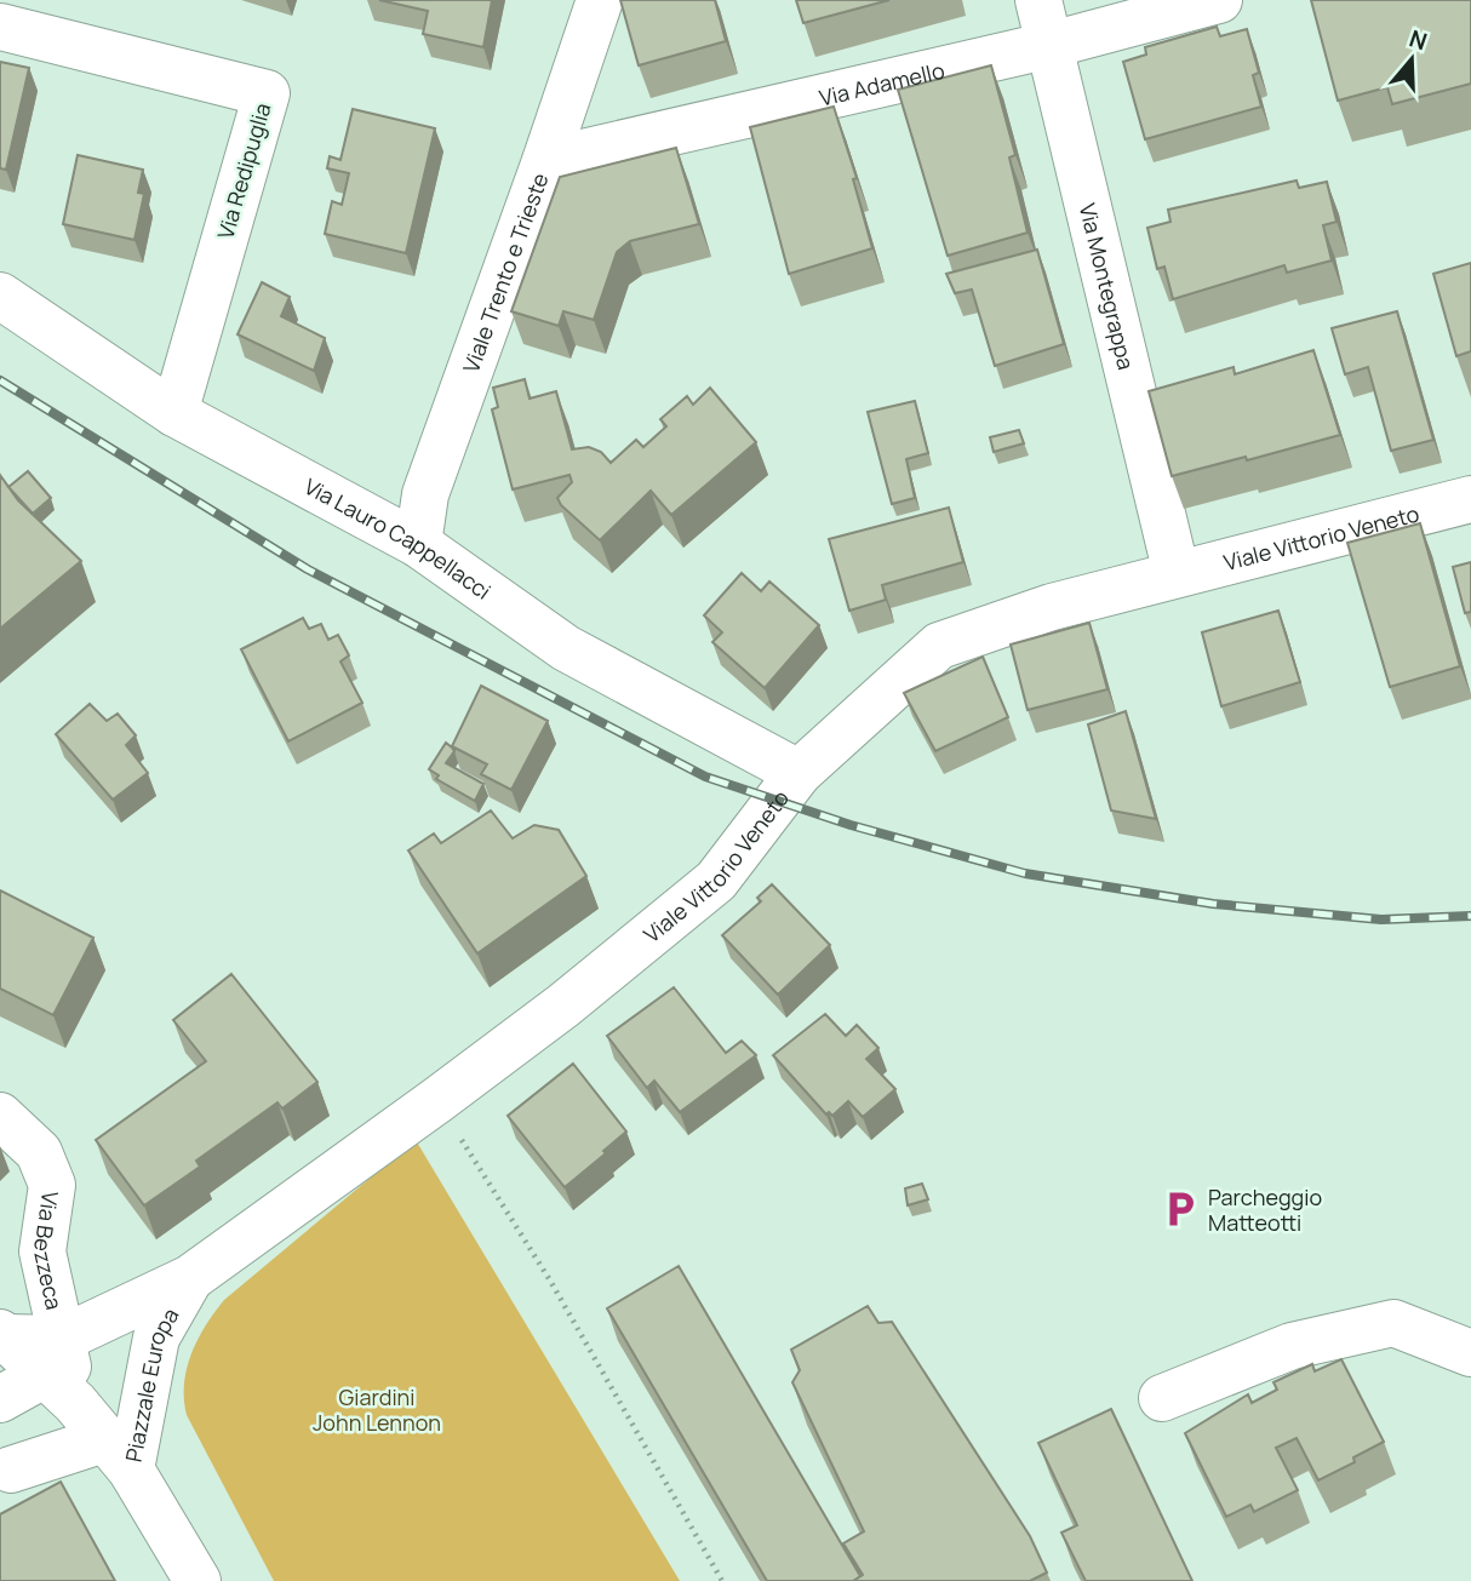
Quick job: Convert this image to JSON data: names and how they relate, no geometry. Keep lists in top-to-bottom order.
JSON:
{
  "streets": {
    "street": [
      "Via Adamello",
      "Via Redipuglia",
      "Viale Trento e Trieste",
      "Via Montegrappa",
      "Viale Vittorio Veneto",
      "Via Lauro Cappellacci",
      "Via Bezzeca",
      "Piazzale Europa"
    ]
  },
  "crossings": [
    ["Via Adamello", "Viale Trento e Trieste"],
    ["Via Adamello", "Via Montegrappa"],
    ["Via Redipuglia", "Via Lauro Cappellacci"],
    ["Viale Trento e Trieste", "Via Lauro Cappellacci"],
    ["Via Montegrappa", "Viale Vittorio Veneto"],
    ["Viale Vittorio Veneto", "Via Lauro Cappellacci"],
    ["Viale Vittorio Veneto", "Via Bezzeca"],
    ["Viale Vittorio Veneto", "Piazzale Europa"]
  ],
  "parks": ["Giardini John Lennon"],
  "places": {
    "parking": ["Parcheggio Matteotti"]
  },
  "north": "top"
}
